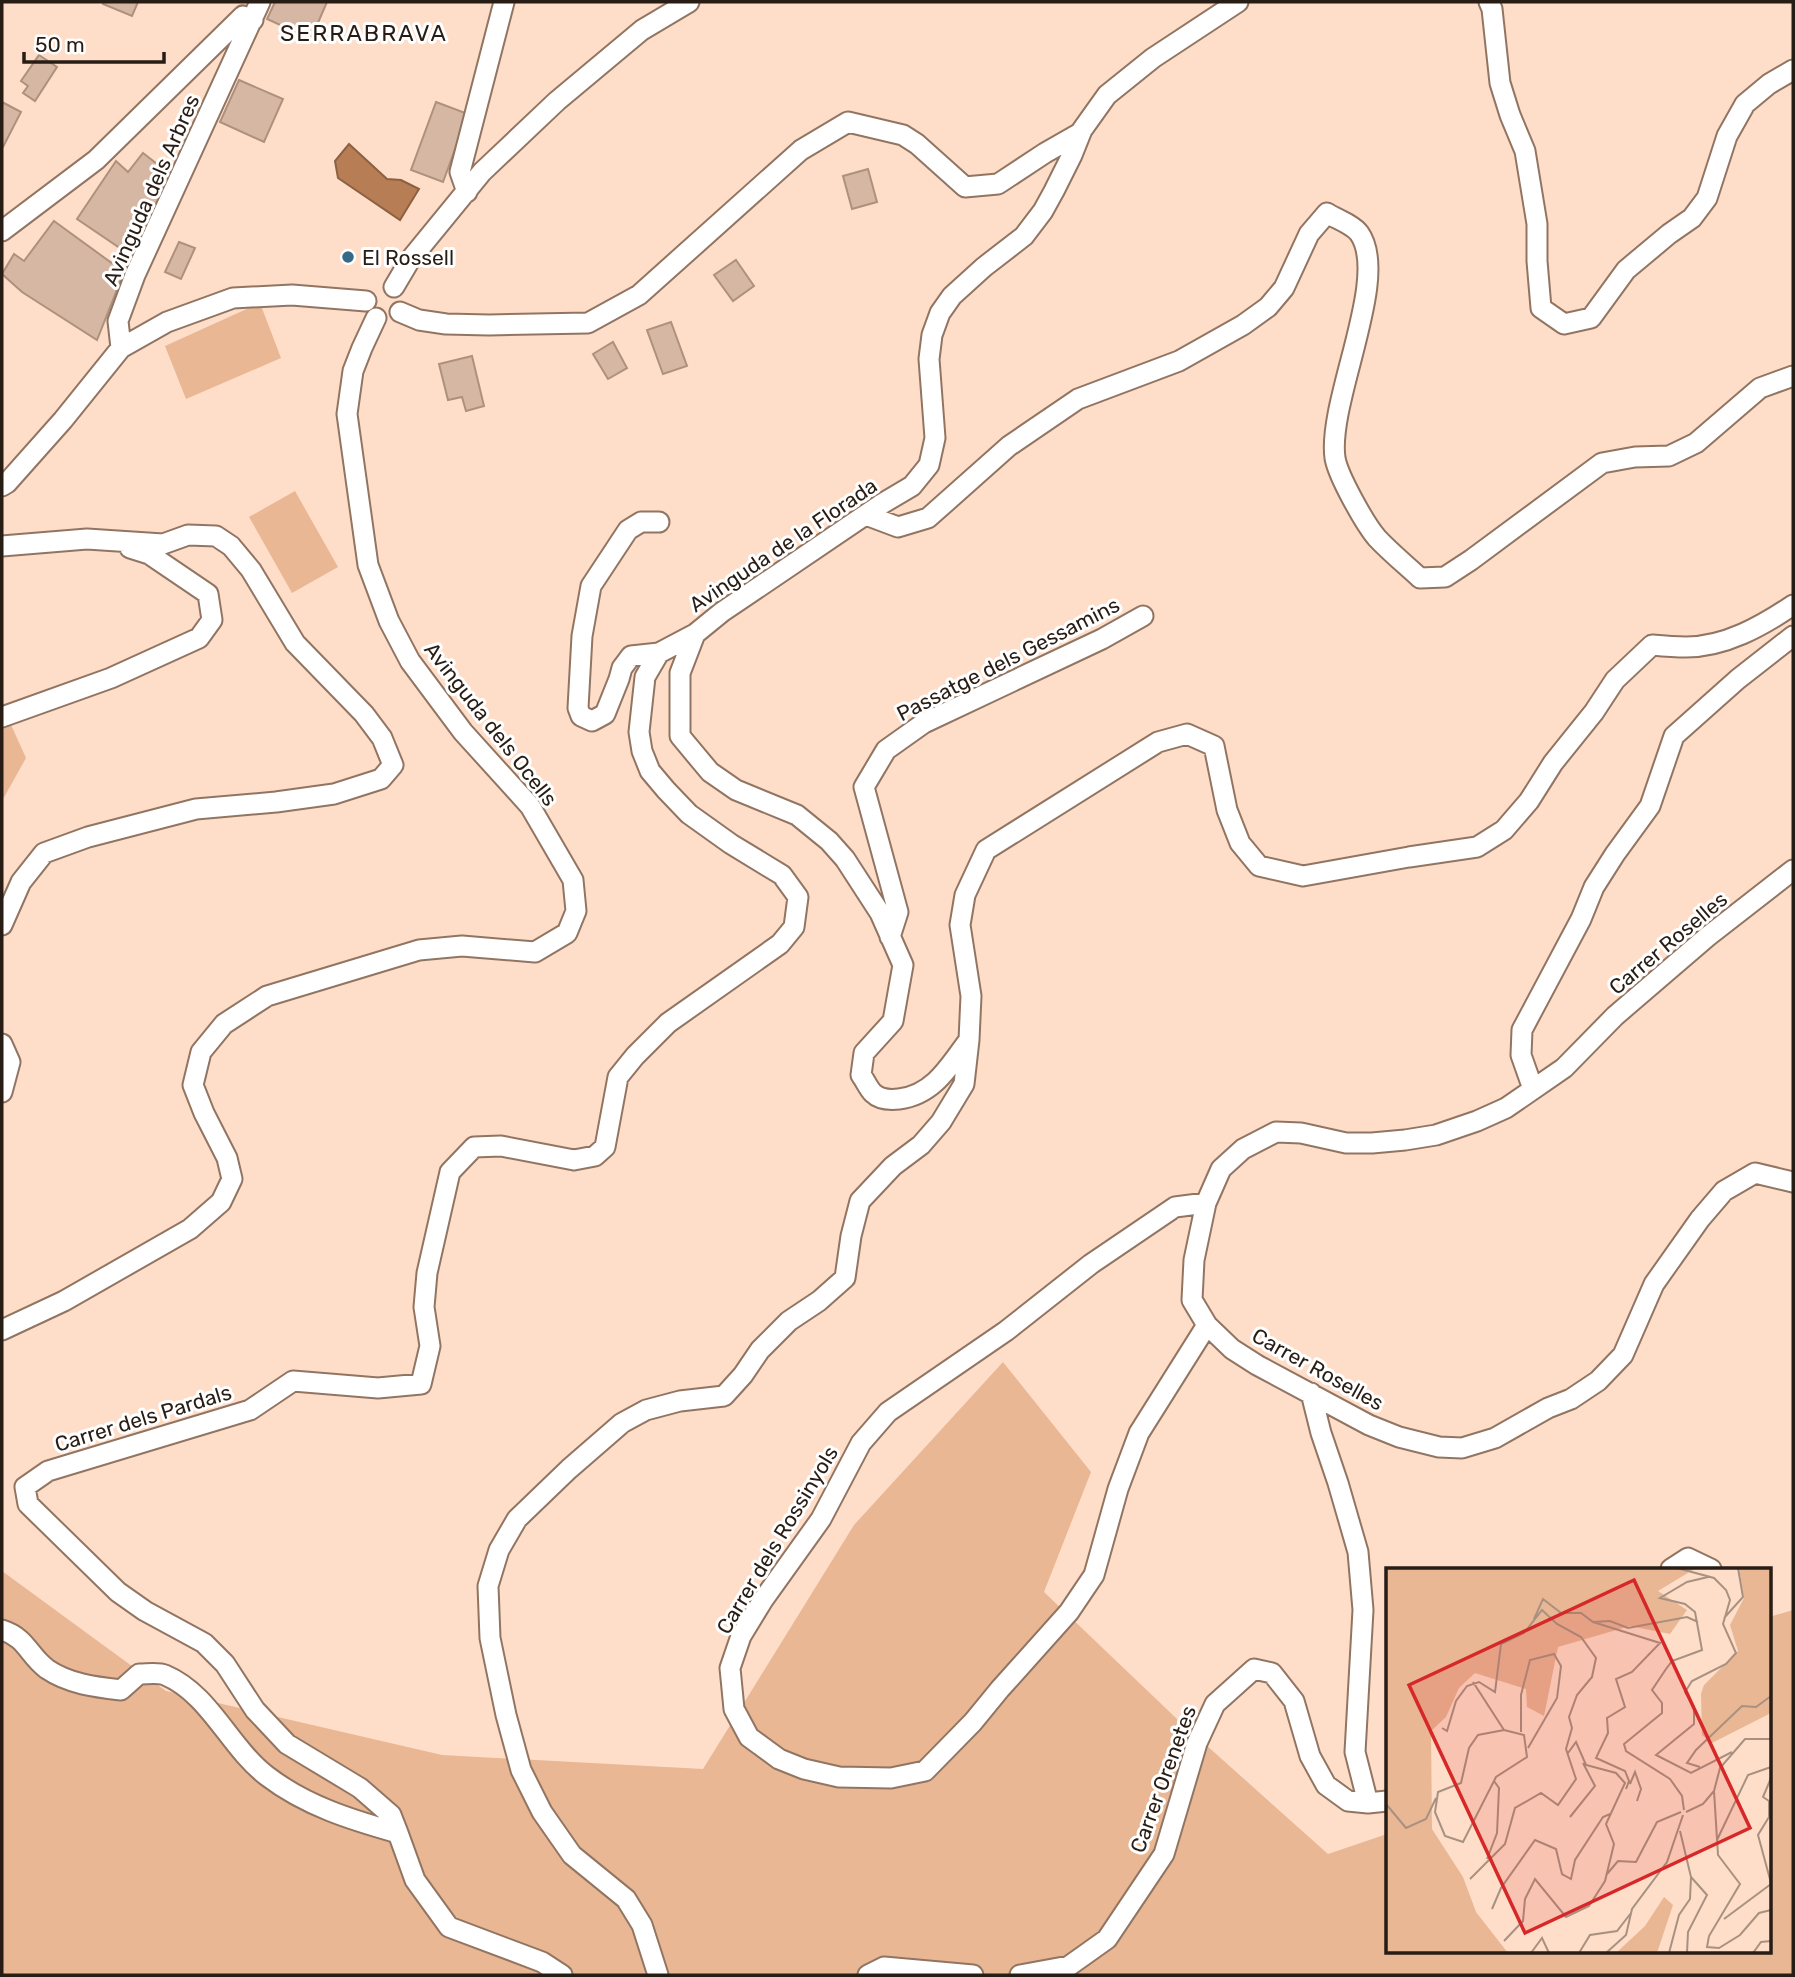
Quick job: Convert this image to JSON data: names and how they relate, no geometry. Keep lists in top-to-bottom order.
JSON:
{
  "streets": {
    "street": [
      "Avinguda dels Arbres",
      "Avinguda de la Florada",
      "Passatge dels Gessamins",
      "Avinguda dels Ocells",
      "Carrer Roselles",
      "Carrer dels Pardals",
      "Carrer dels Rossinyols",
      "Carrer Orenetes"
    ]
  },
  "crossings": [
    ["Avinguda de la Florada", "Passatge dels Gessamins"],
    ["Carrer Roselles", "Carrer dels Rossinyols"]
  ],
  "districts": ["SERRABRAVA"],
  "places": ["El Rossell"],
  "scale_bar": "50 m"
}
